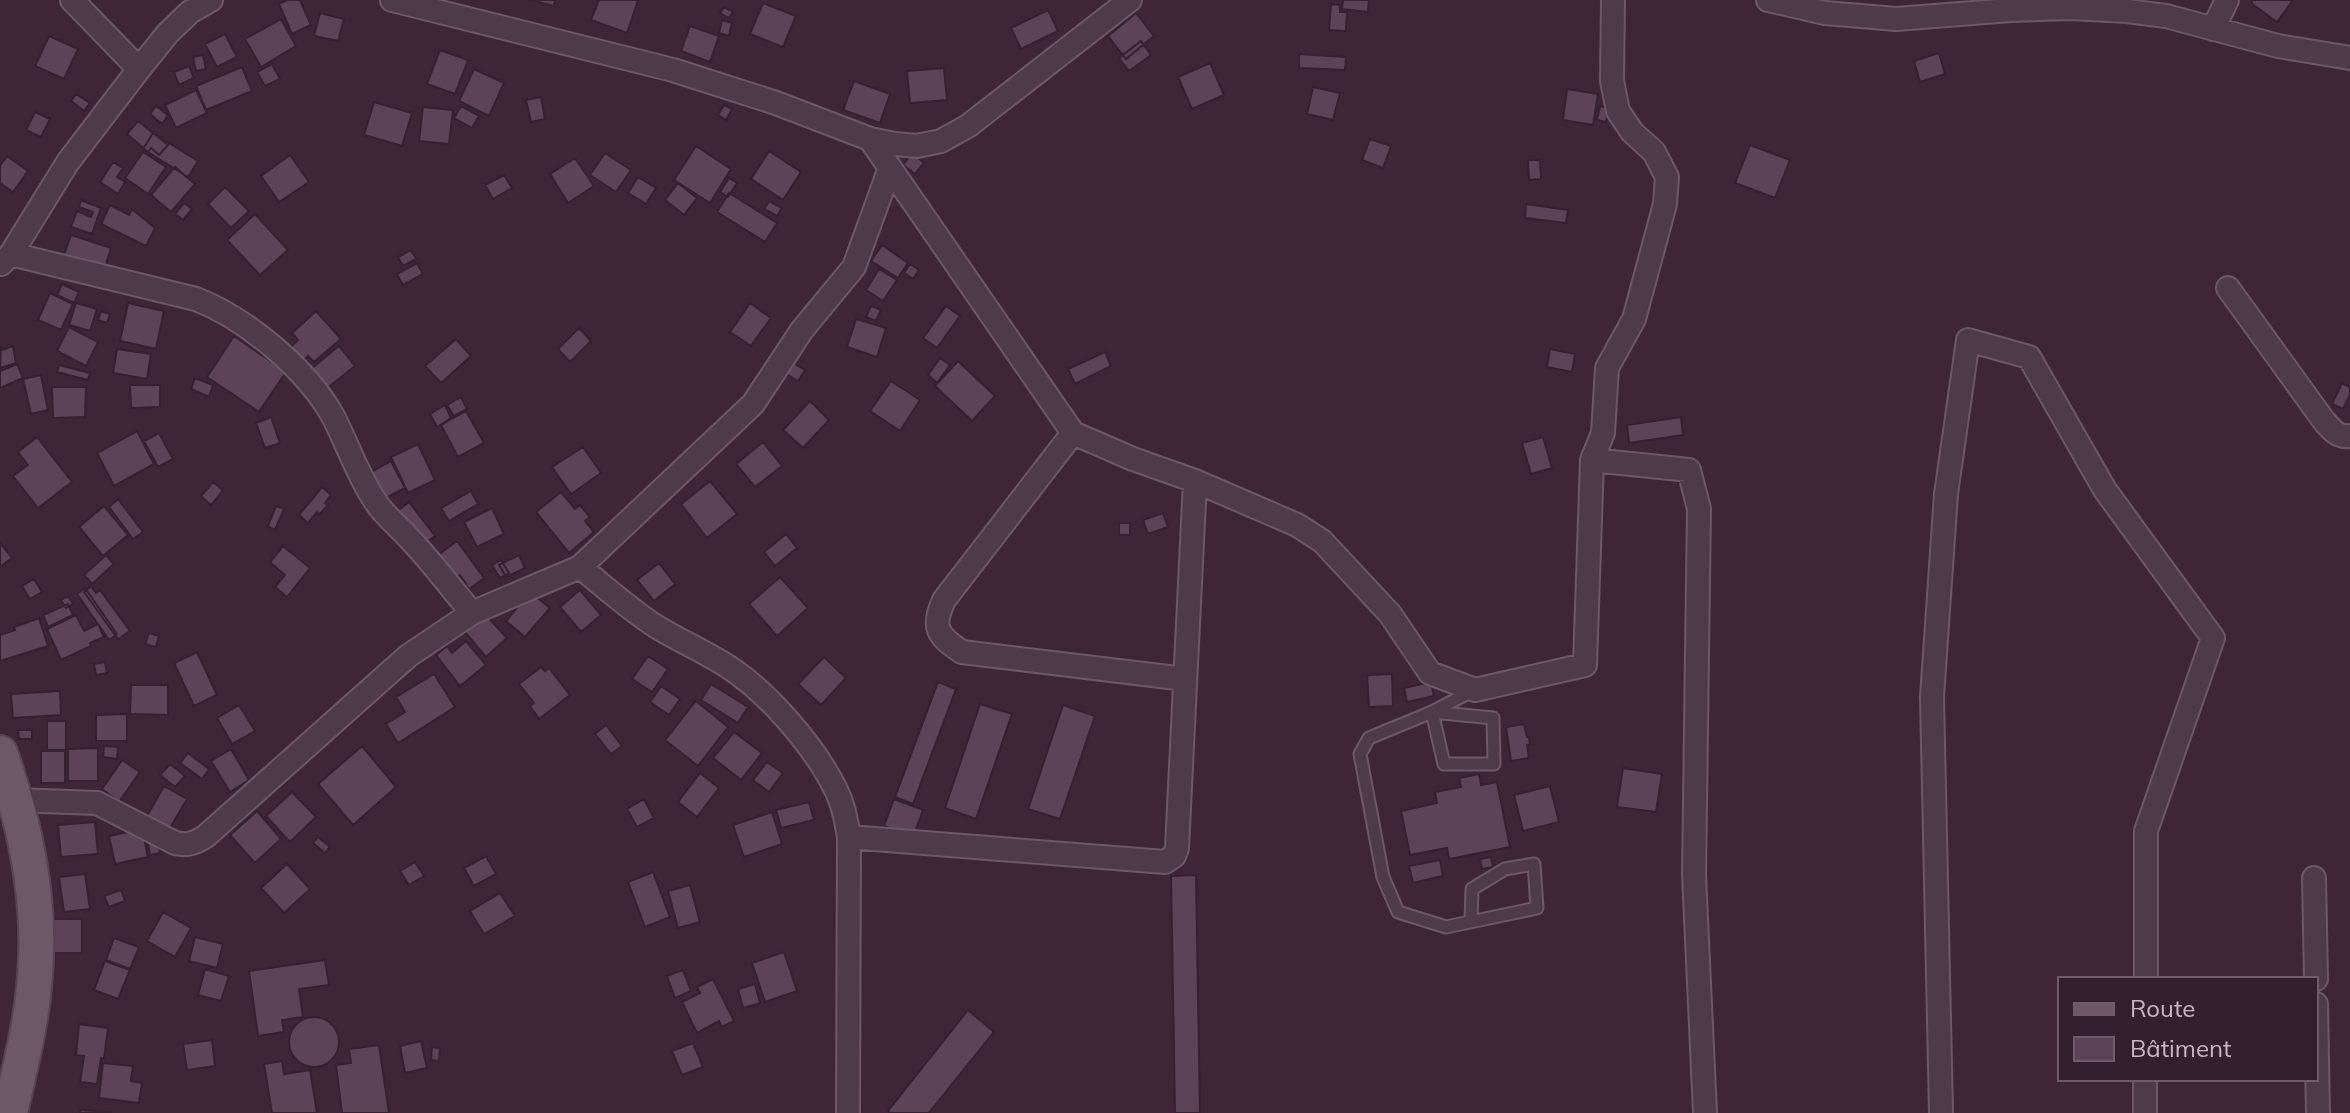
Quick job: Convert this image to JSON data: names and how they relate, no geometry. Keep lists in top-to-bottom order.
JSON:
{
  "legend": ["Route", "Bâtiment"]
}
